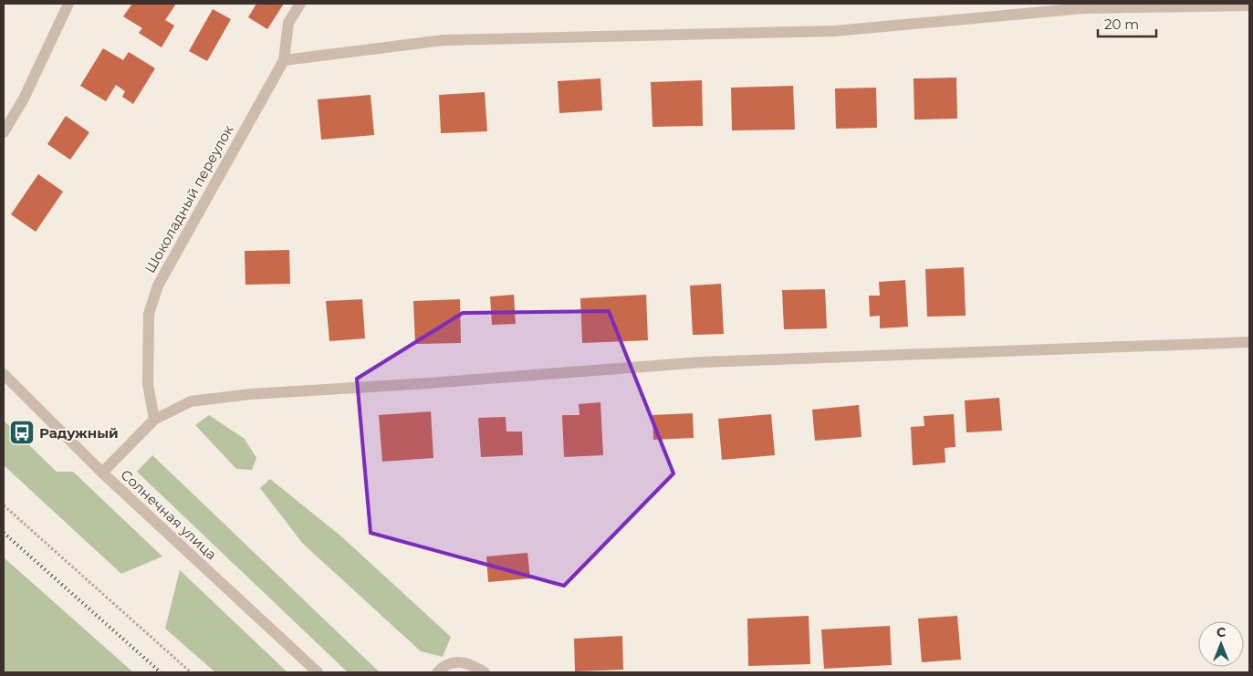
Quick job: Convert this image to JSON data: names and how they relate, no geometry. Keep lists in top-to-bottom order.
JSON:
{
  "streets": {
    "street": ["Шоколадный переулок", "Солнечная улица"]
  },
  "places": {
    "bus stop": ["Радужный"]
  },
  "scale_bar": "20 m",
  "north": "top"
}
